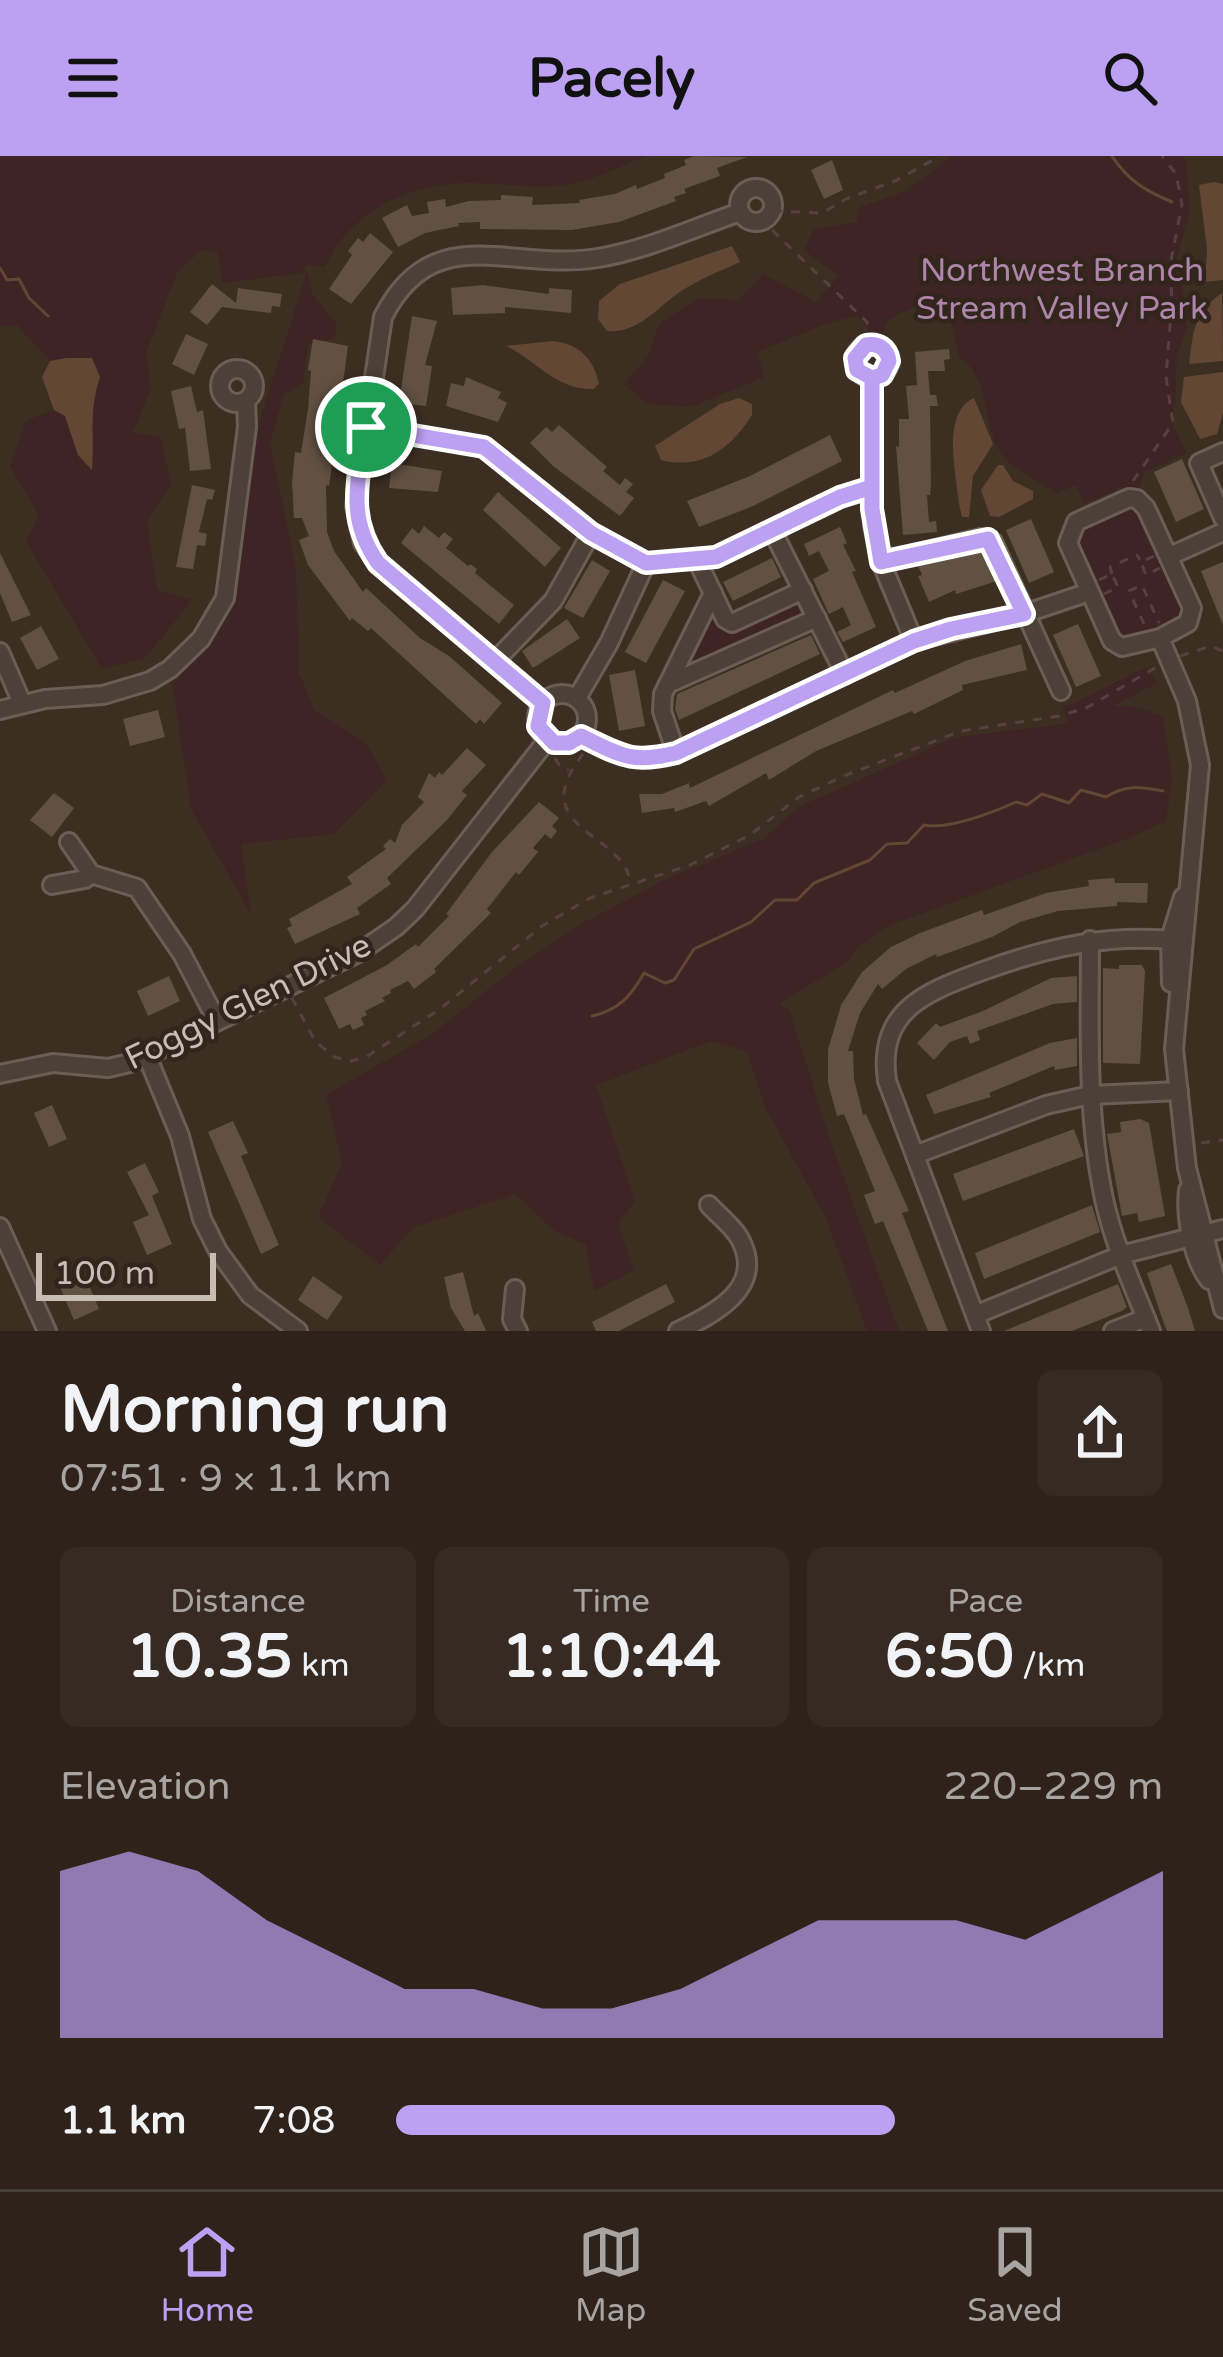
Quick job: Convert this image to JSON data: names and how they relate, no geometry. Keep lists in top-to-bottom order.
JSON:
{
  "streets": {
    "street": ["Foggy Glen Drive"]
  },
  "parks": ["Northwest Branch Stream Valley Park"],
  "scale_bar": "100 m",
  "page": {
    "header": "Pacely",
    "scale": "100 m",
    "heading": ["Morning run", "07:51 · 9 × 1.1 km"],
    "stats": [
      ["Distance", "10.35 km"],
      ["Time", "1:10:44"],
      ["Pace", "6:50 /km"]
    ],
    "chart": ["Elevation", "220–229 m"],
    "list": [
      {
        "name": "1.1 km",
        "note": "7:08"
      }
    ],
    "tabs": ["Home", "Map", "Saved"]
  }
}
